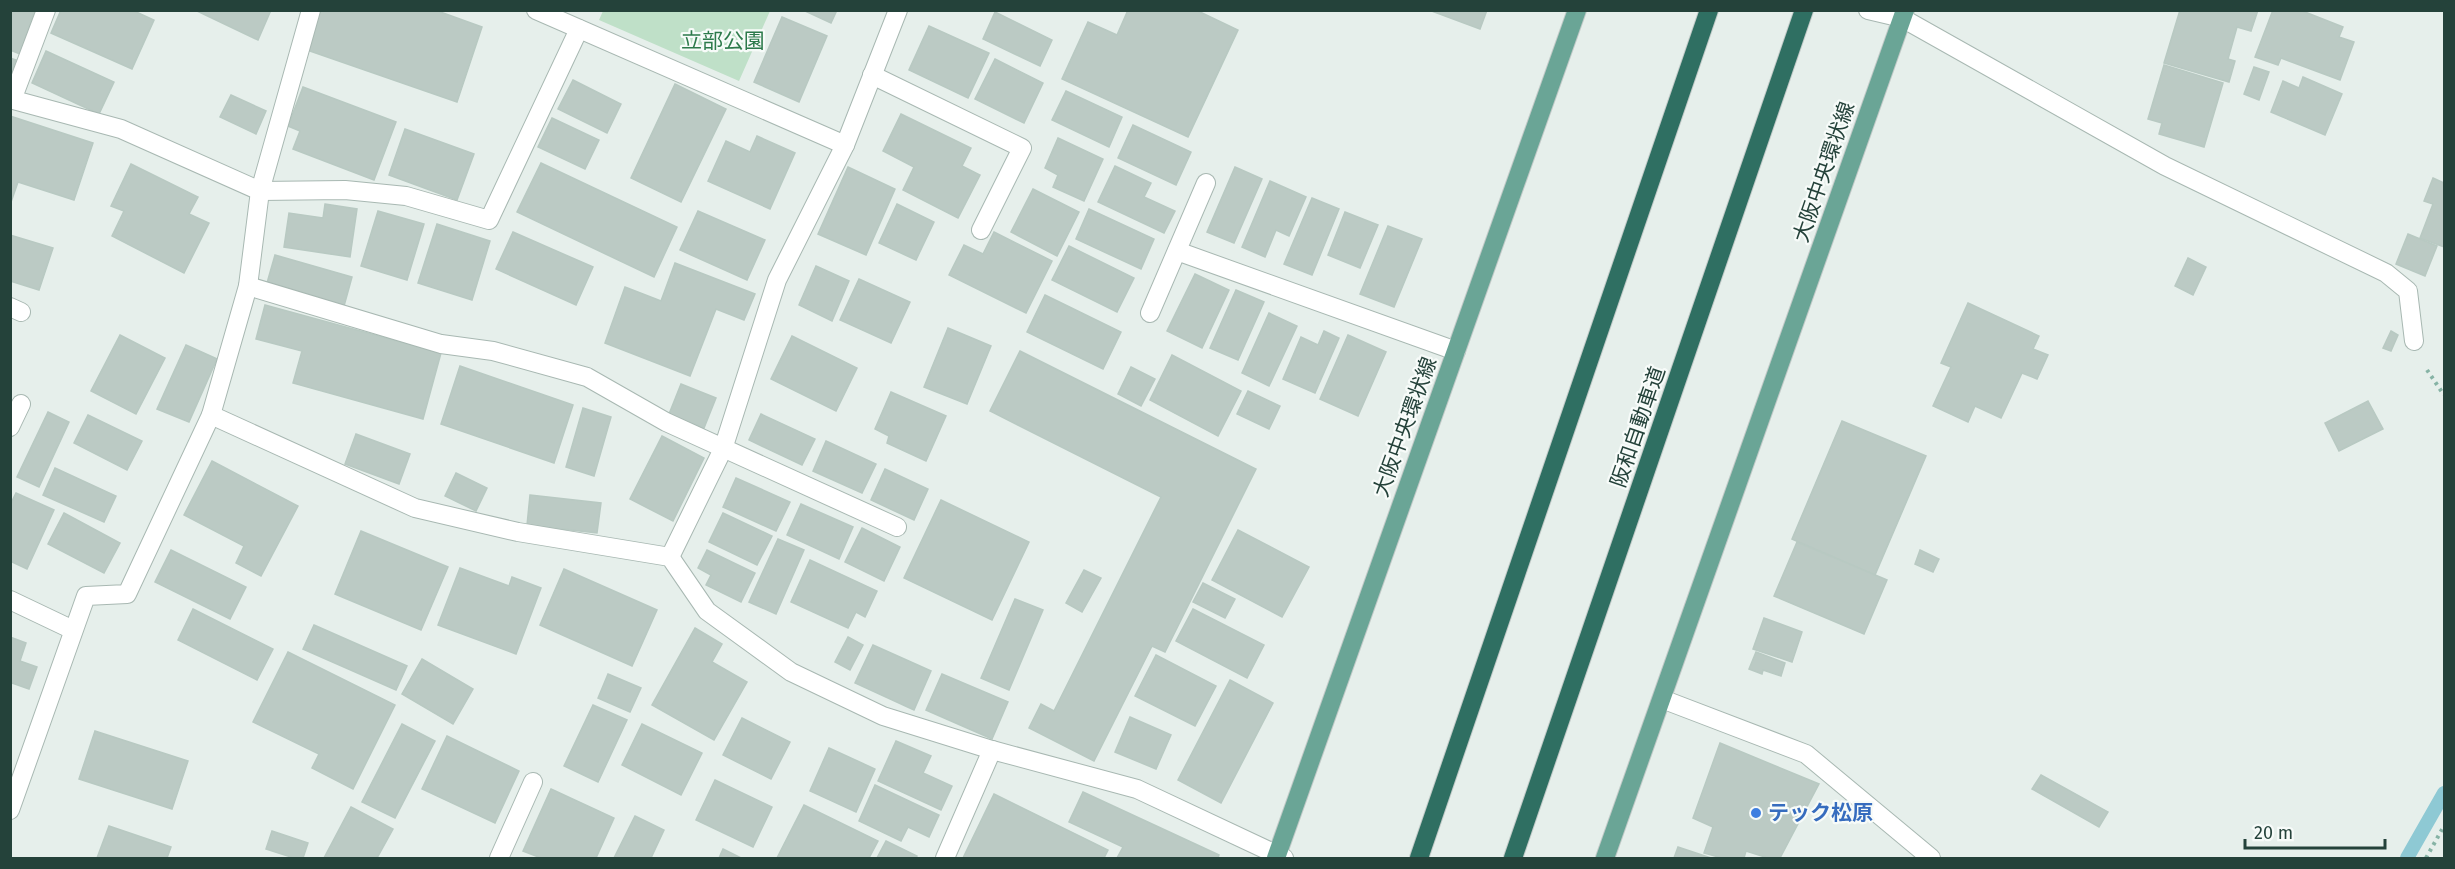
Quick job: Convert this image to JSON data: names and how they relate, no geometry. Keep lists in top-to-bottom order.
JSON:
{
  "streets": {
    "highway": ["阪和自動車道"],
    "main road": ["大阪中央環状線"]
  },
  "parks": ["立部公園"],
  "places": ["テック松原"],
  "scale_bar": "20 m"
}
